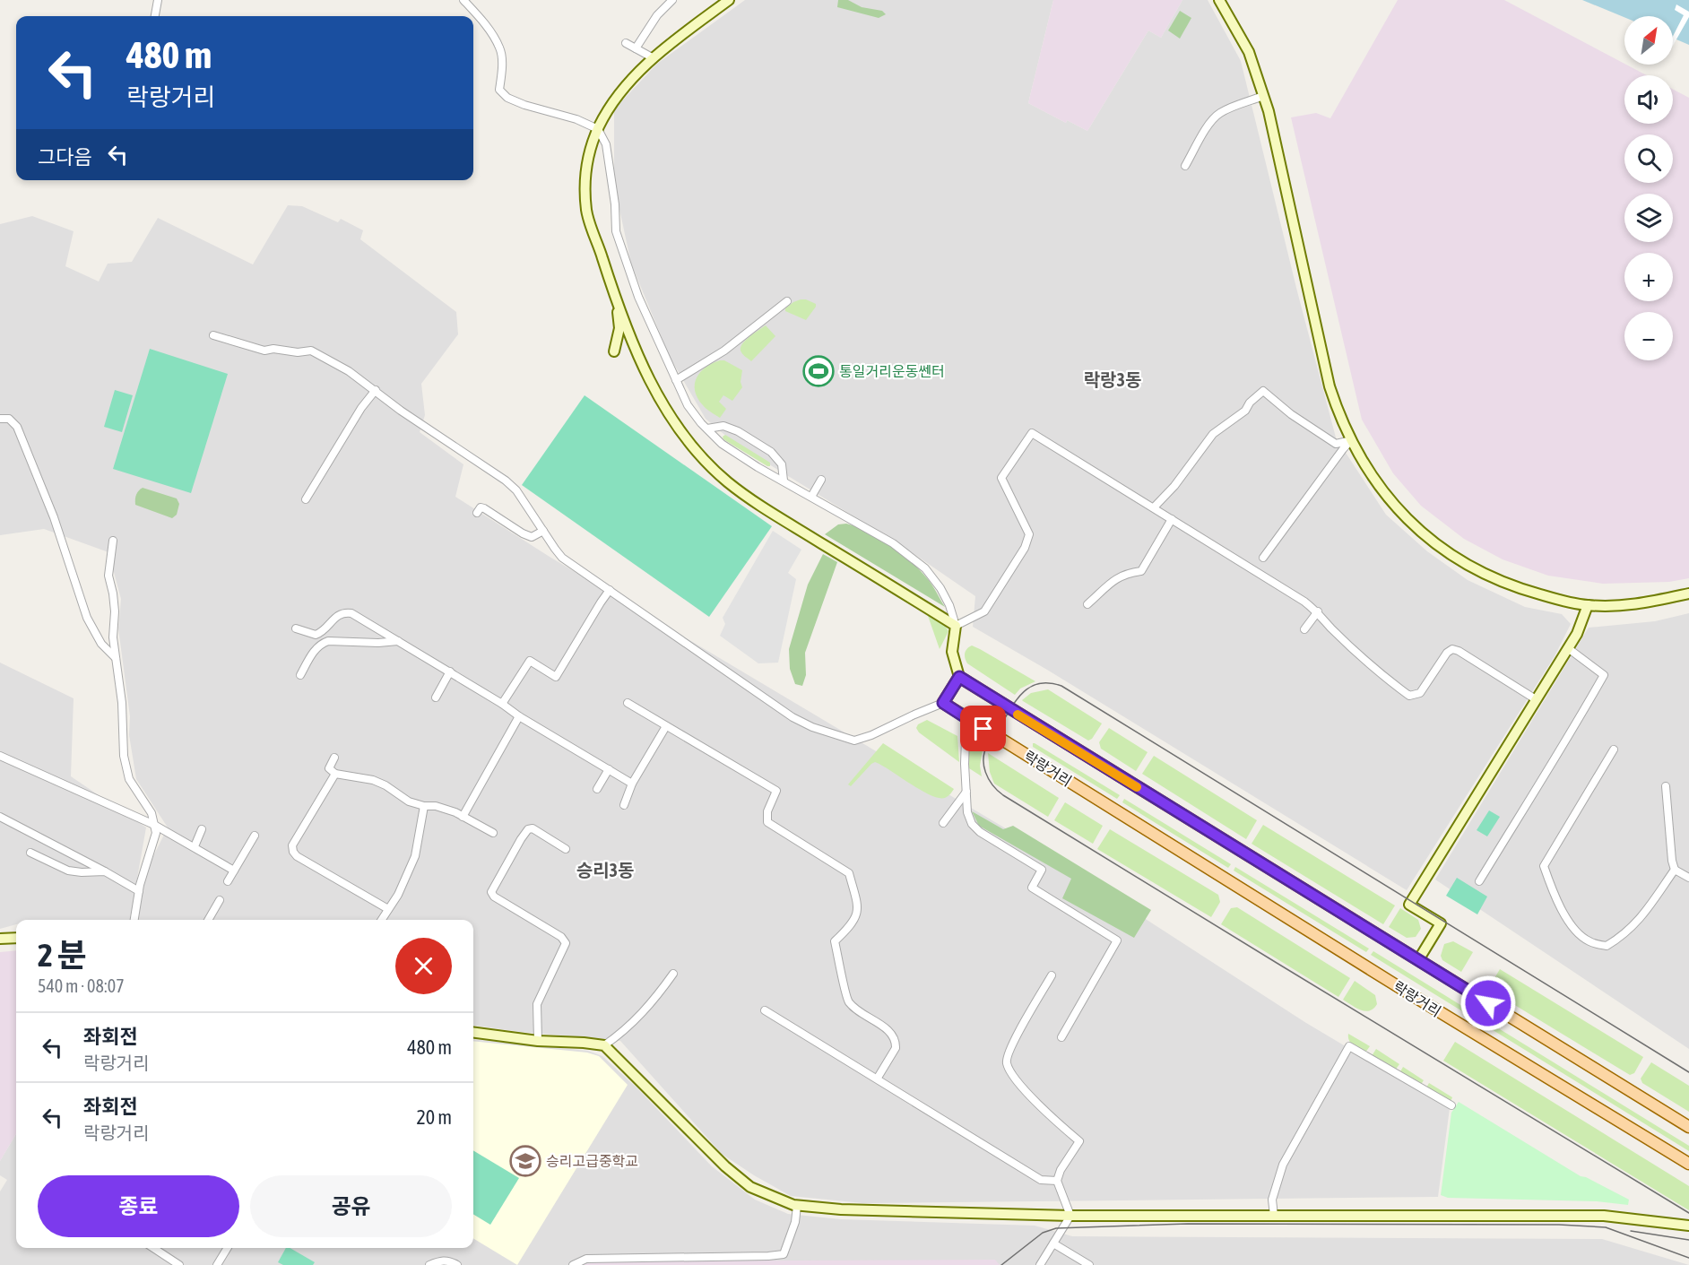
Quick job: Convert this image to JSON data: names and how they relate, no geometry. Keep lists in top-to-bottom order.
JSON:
{
  "streets": {
    "main road": ["락랑거리"]
  },
  "districts": ["락랑3동", "승리3동"],
  "places": {
    "sports": ["통일거리운동쎈터"],
    "school or university": ["승리고급중학교"]
  },
  "north": "top right",
  "page": {
    "map_buttons": ["+", "−"],
    "turn": ["480 m", "락랑거리"],
    "then": "그다음",
    "heading": ["2 분", "540 m · 08:07"],
    "list": [
      {
        "name": "좌회전",
        "note": "락랑거리",
        "value": "480 m"
      },
      {
        "name": "좌회전",
        "note": "락랑거리",
        "value": "20 m"
      }
    ],
    "buttons": ["종료", "공유"]
  }
}
